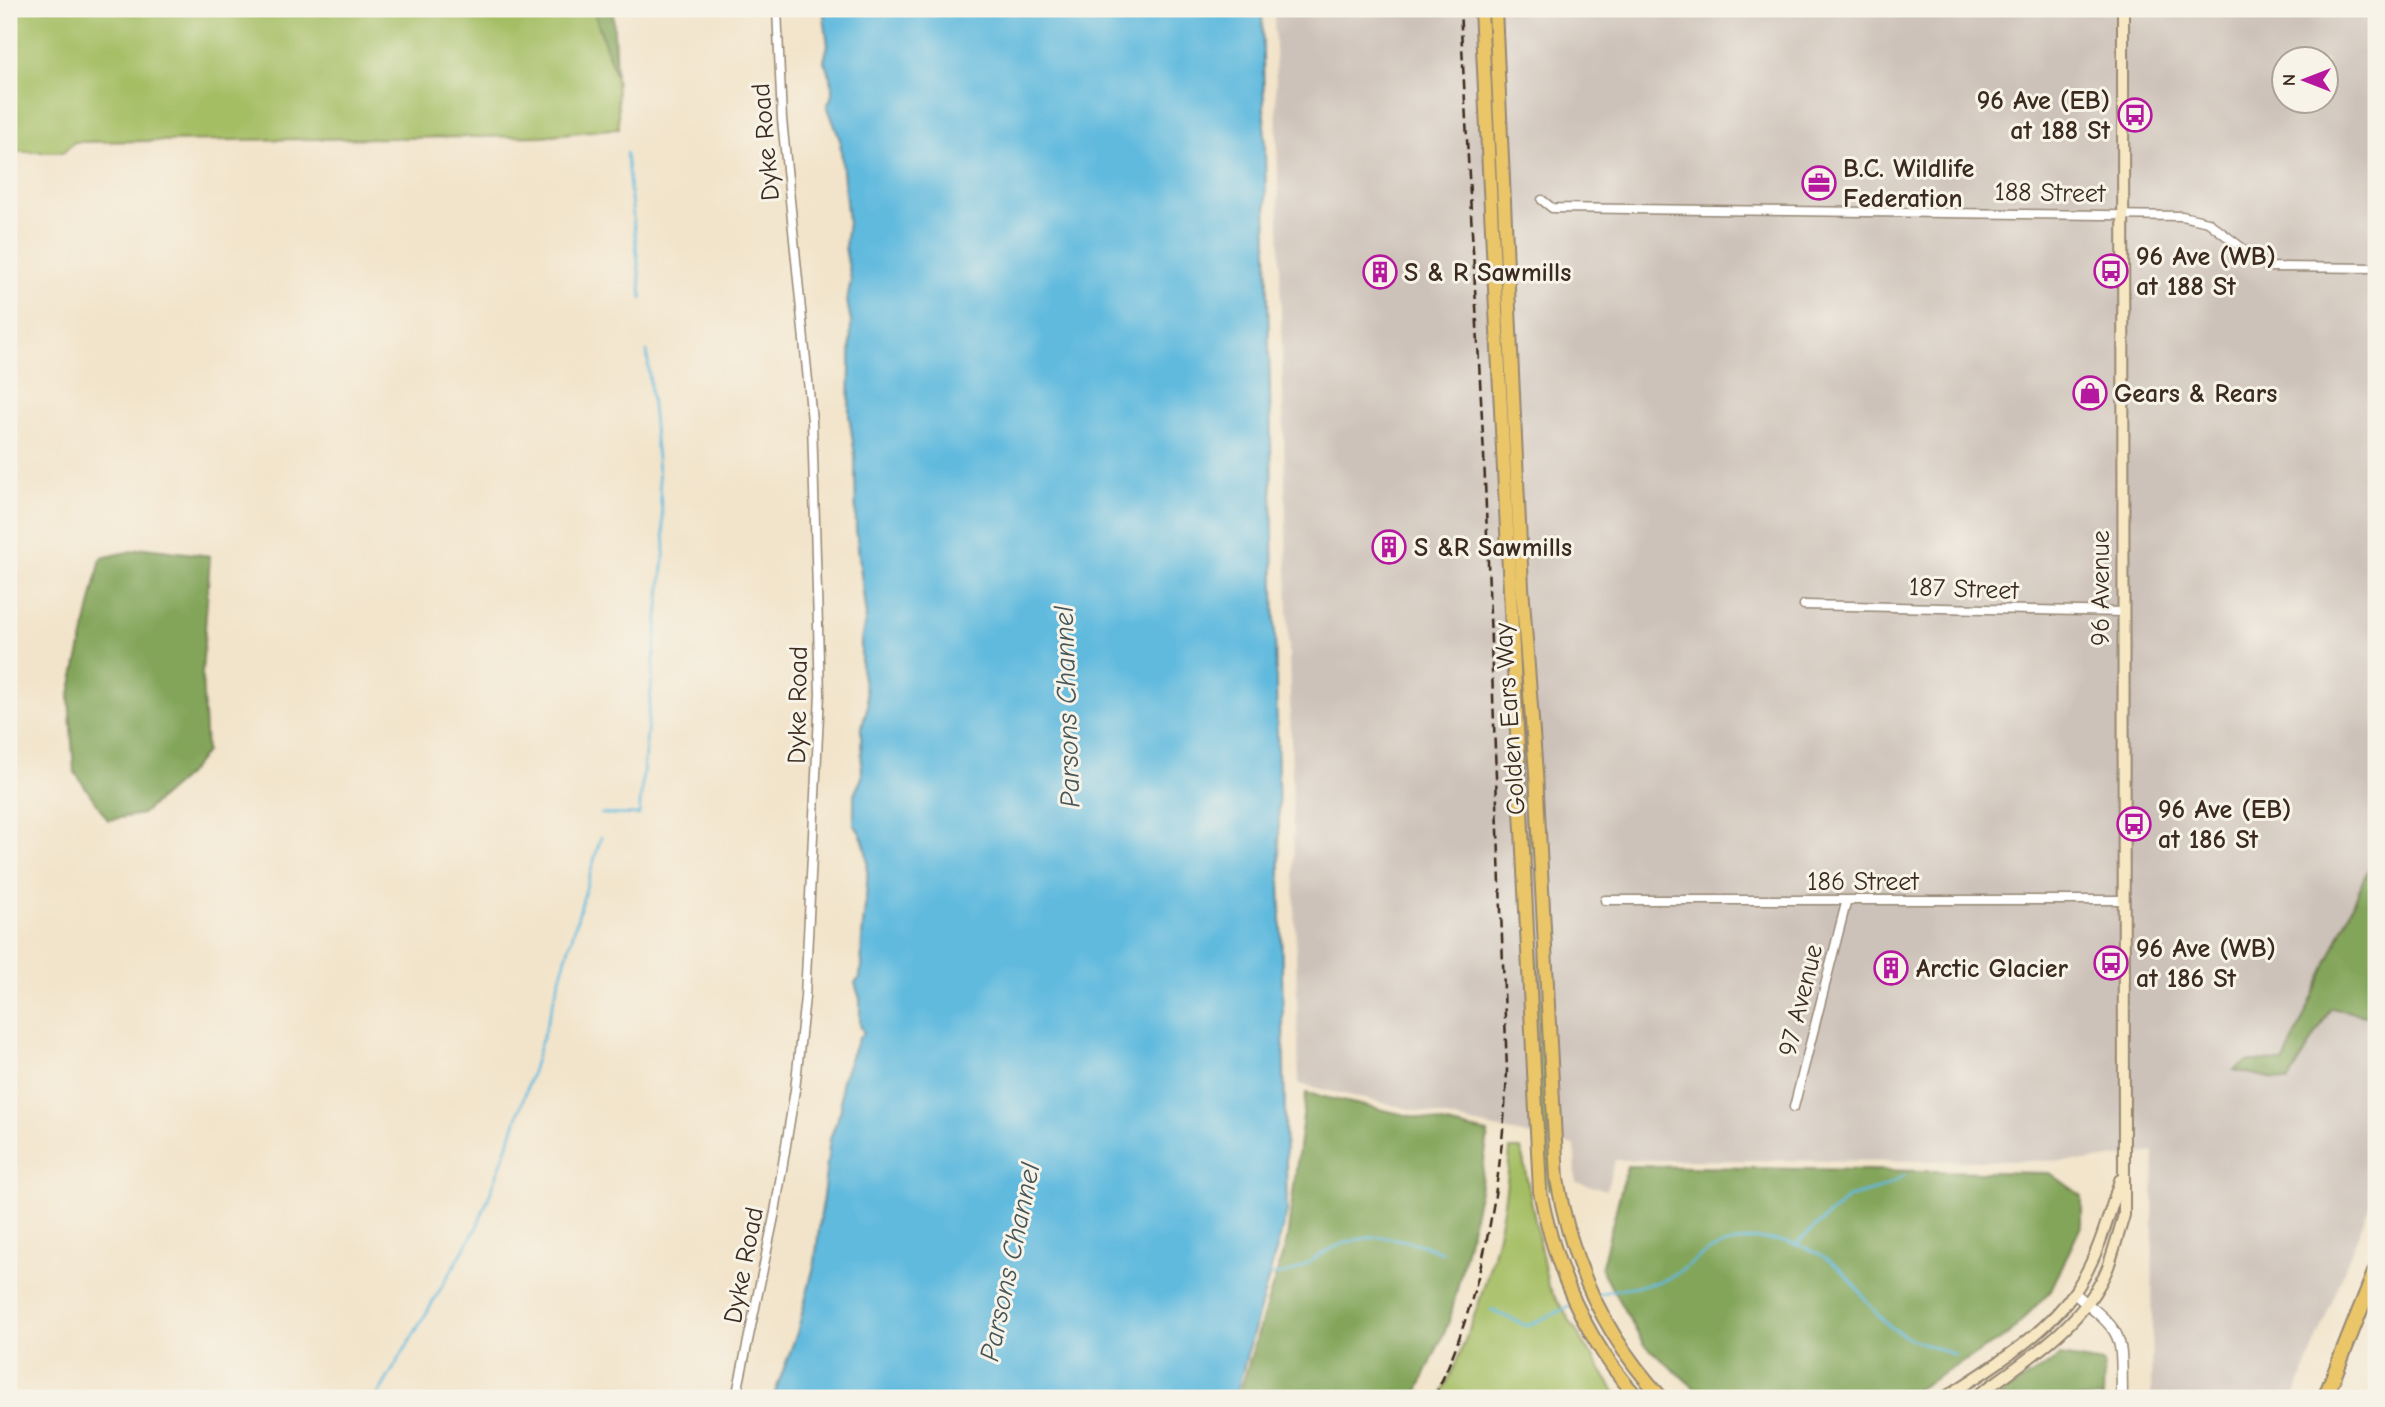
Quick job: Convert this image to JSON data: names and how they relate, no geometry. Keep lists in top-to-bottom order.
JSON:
{
  "streets": {
    "main road": ["96 Avenue", "Golden Ears Way"],
    "street": [
      "Dyke Road",
      "188 Street",
      "187 Street",
      "186 Street",
      "97 Avenue"
    ]
  },
  "crossings": [
    ["188 Street", "96 Avenue"],
    ["187 Street", "96 Avenue"],
    ["96 Avenue", "186 Street"],
    ["186 Street", "97 Avenue"]
  ],
  "water": ["Parsons Channel"],
  "places": {
    "bus stop": [
      "96 Ave (EB) at 188 St",
      "96 Ave (WB) at 188 St",
      "96 Ave (EB) at 186 St",
      "96 Ave (WB) at 186 St"
    ],
    "office": ["B.C. Wildlife Federation"],
    "building": ["S & R Sawmills", "S &R Sawmills", "Arctic Glacier"],
    "shop": ["Gears & Rears"]
  },
  "north": "left"
}
